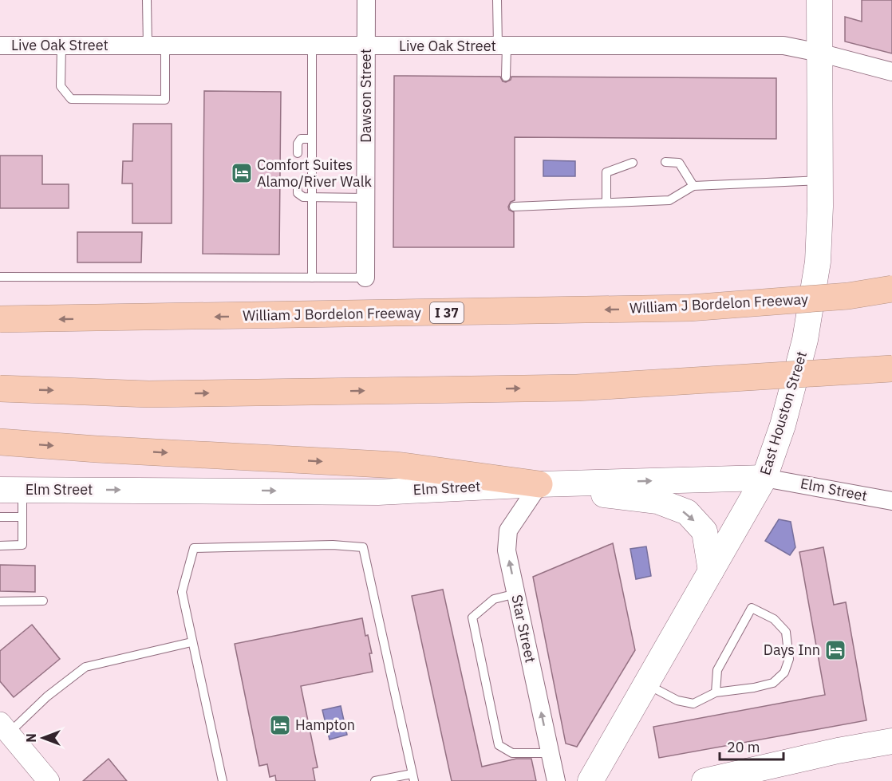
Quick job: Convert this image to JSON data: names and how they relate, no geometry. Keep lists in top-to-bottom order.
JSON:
{
  "streets": {
    "highway": ["William J Bordelon Freeway", "I 37"],
    "main road": ["East Houston Street", "Elm Street"],
    "street": ["Live Oak Street", "Dawson Street", "Star Street"]
  },
  "crossings": [
    ["Live Oak Street", "Dawson Street"],
    ["Live Oak Street", "East Houston Street"],
    ["East Houston Street", "Elm Street"],
    ["Elm Street", "Star Street"]
  ],
  "one_way": ["Elm Street", "Star Street"],
  "places": {
    "hotel": ["Comfort Suites Alamo/River Walk", "Days Inn", "Hampton"]
  },
  "scale_bar": "20 m",
  "north": "left"
}
